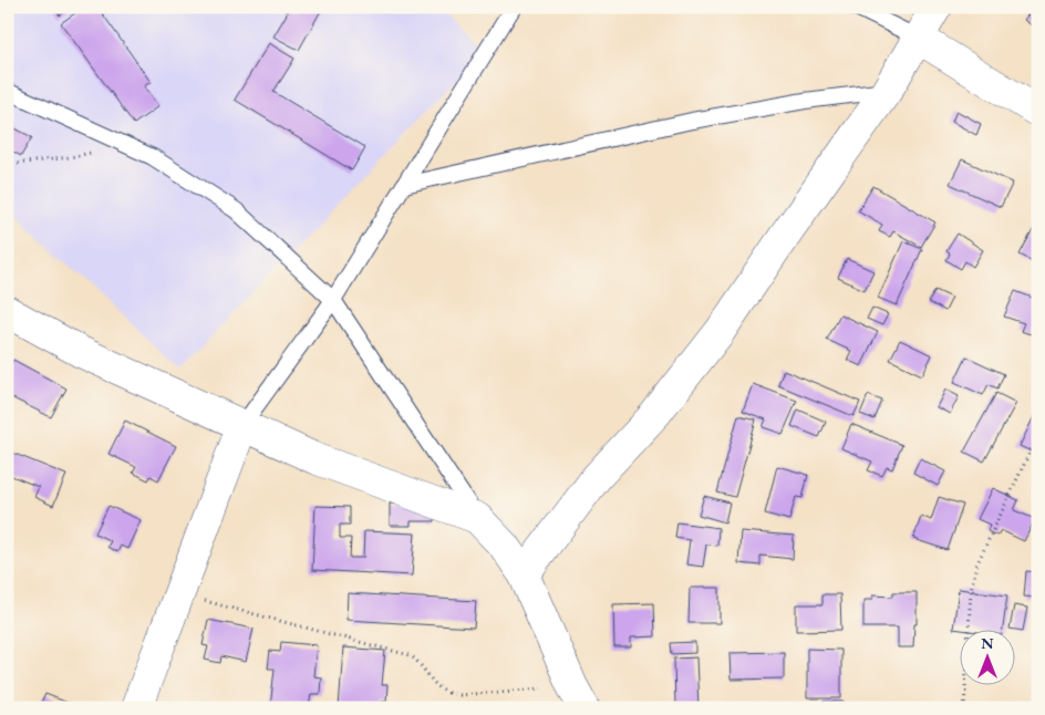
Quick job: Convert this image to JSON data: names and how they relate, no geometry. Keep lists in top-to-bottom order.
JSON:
{
  "north": "top"
}
